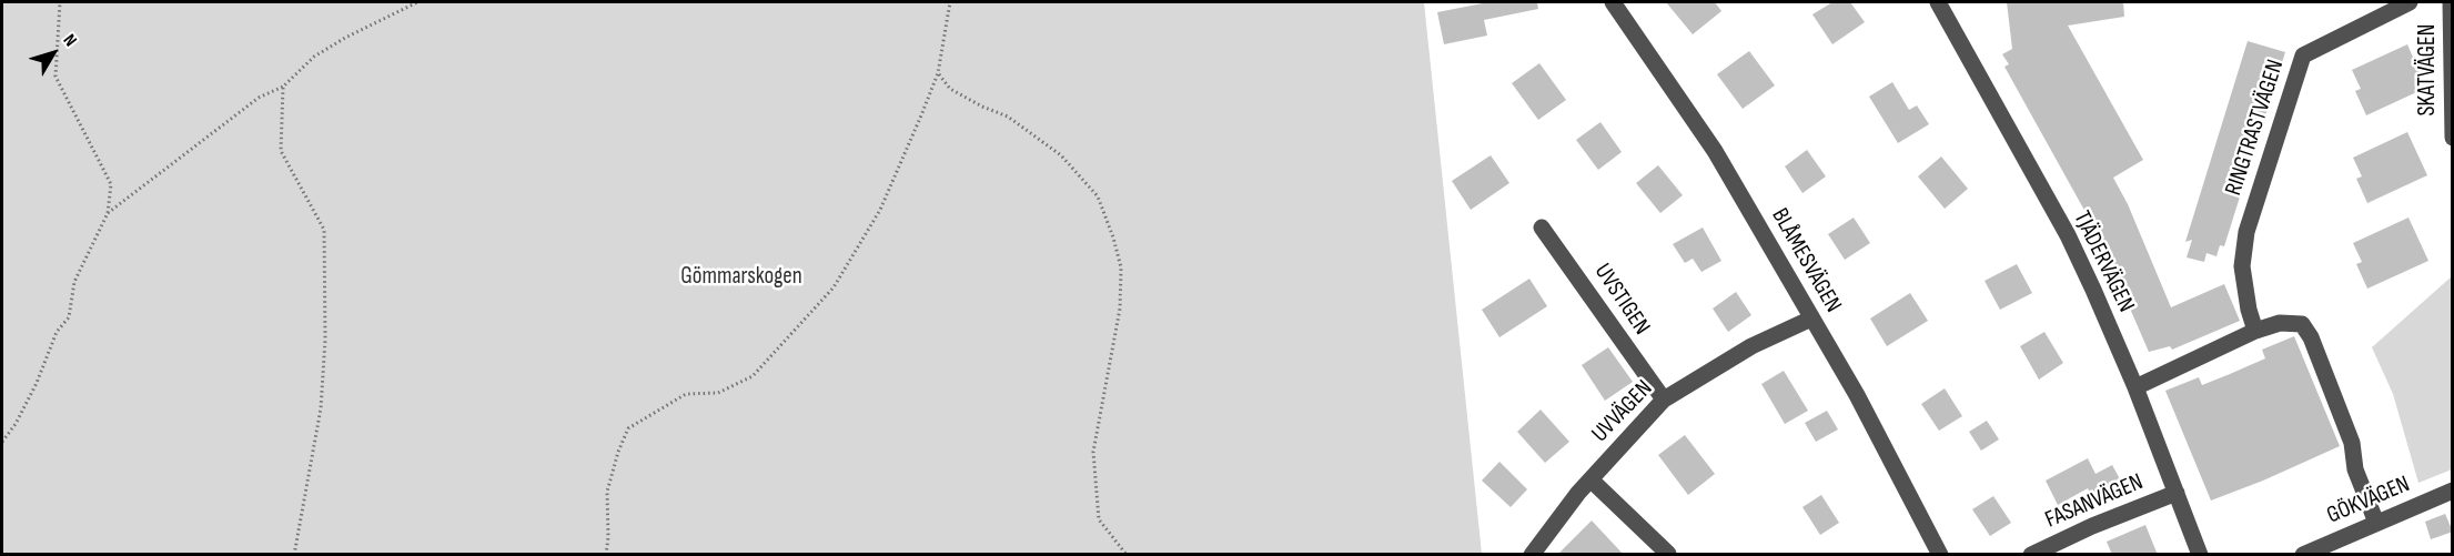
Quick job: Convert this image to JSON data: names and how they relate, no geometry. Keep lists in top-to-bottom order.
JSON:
{
  "streets": {
    "street": [
      "SKATVÄGEN",
      "RINGTRASTVÄGEN",
      "BLÅMESVÄGEN",
      "TJÄDERVÄGEN",
      "UVSTIGEN",
      "UVVÄGEN",
      "GÖKVÄGEN",
      "FASANVÄGEN"
    ]
  },
  "crossings": [
    ["BLÅMESVÄGEN", "UVVÄGEN"],
    ["TJÄDERVÄGEN", "FASANVÄGEN"],
    ["UVSTIGEN", "UVVÄGEN"]
  ],
  "parks": ["Gömmarskogen"],
  "north": "top right"
}
